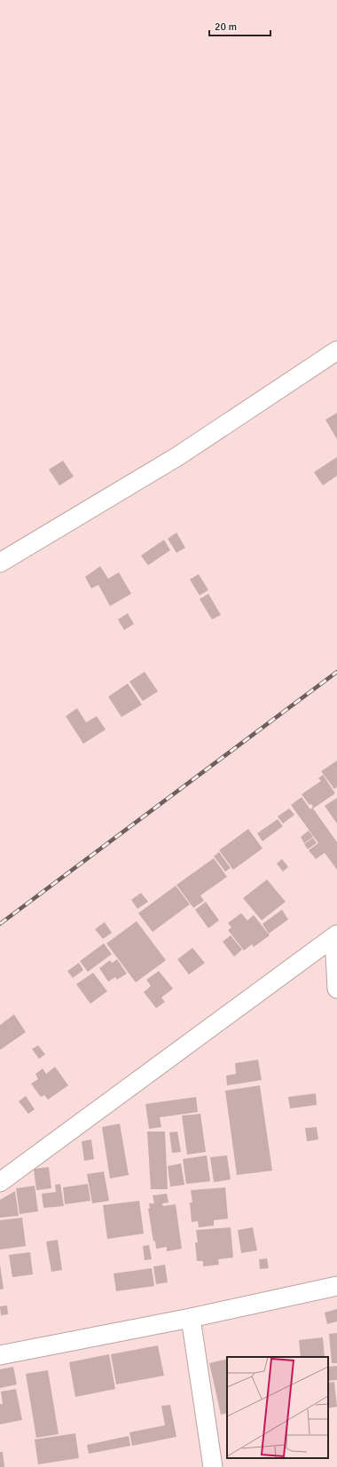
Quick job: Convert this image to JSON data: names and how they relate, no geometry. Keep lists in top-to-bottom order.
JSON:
{
  "scale_bar": "20 m"
}
